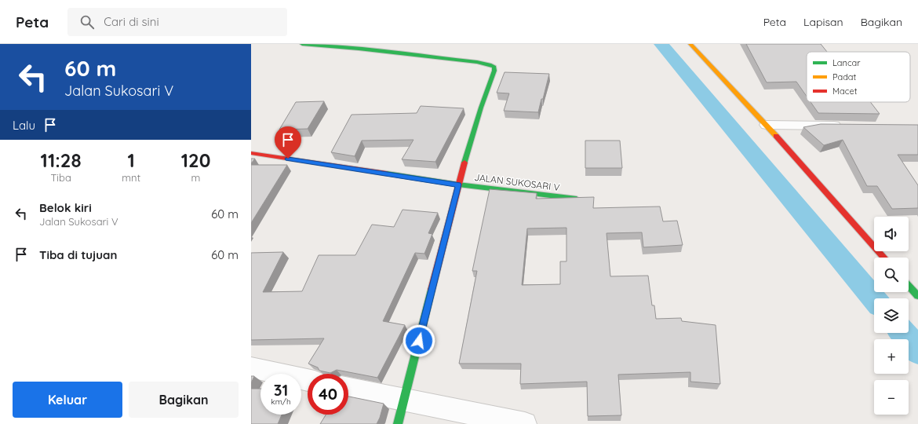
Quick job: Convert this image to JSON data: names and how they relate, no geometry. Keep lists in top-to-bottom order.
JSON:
{
  "streets": {
    "street": ["JALAN SUKOSARI V"]
  },
  "legend": ["Lancar", "Padat", "Macet"],
  "page": {
    "header": "Peta",
    "search": "Cari di sini",
    "nav": ["Peta", "Lapisan", "Bagikan"],
    "turn": ["60 m", "Jalan Sukosari V"],
    "then": "Lalu",
    "eta": [
      "11:28",
      "Tiba",
      "1",
      "mnt",
      "120",
      "m"
    ],
    "list": [
      {
        "name": "Belok kiri",
        "note": "Jalan Sukosari V",
        "value": "60 m"
      },
      {
        "name": "Tiba di tujuan",
        "value": "60 m"
      }
    ],
    "map_buttons": ["+", "−"],
    "speed": "31 km/h",
    "limit": "40",
    "buttons": ["Keluar", "Bagikan"]
  }
}
